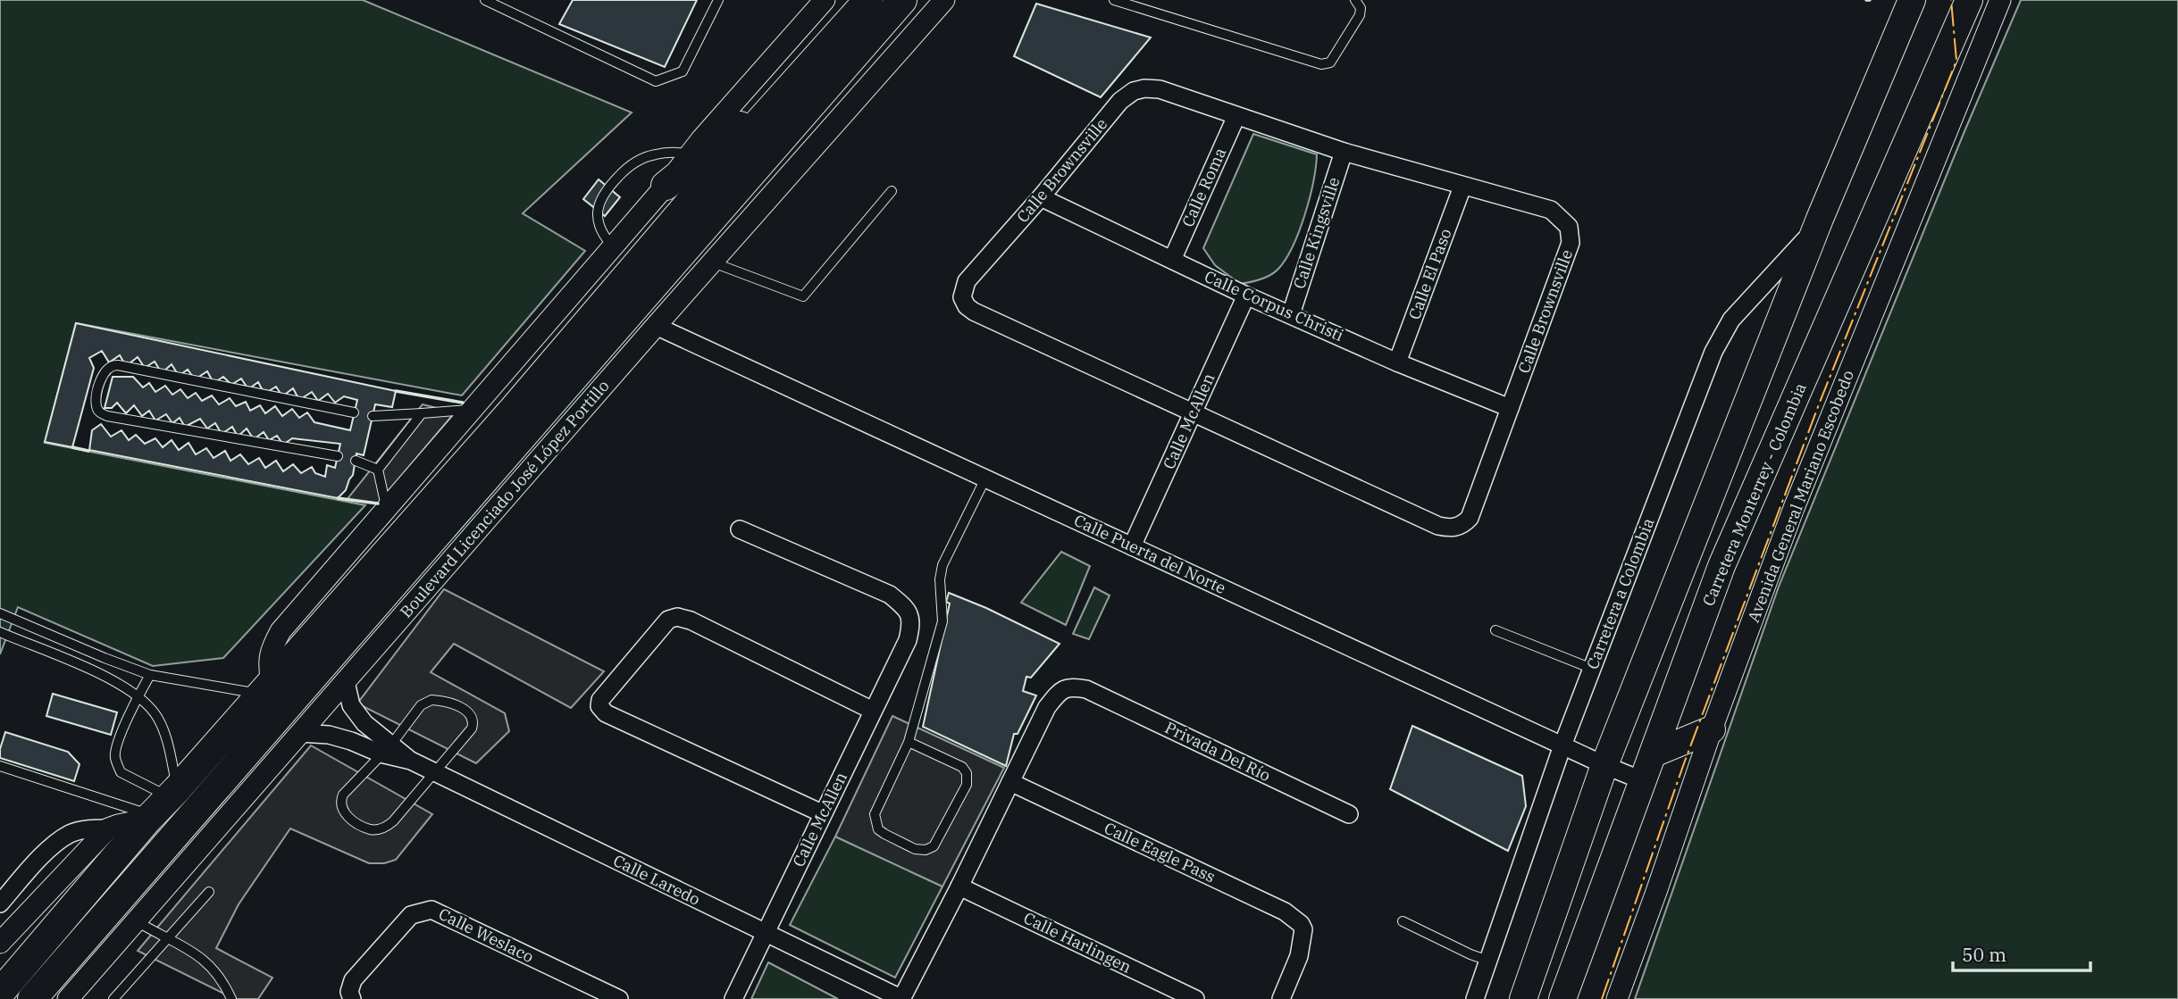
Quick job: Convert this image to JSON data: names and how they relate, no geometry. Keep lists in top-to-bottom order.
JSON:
{
  "streets": {
    "highway": ["Boulevard Licenciado José López Portillo"],
    "main road": ["Carretera Monterrey - Colombia"],
    "street": [
      "Calle Brownsville",
      "Calle Roma",
      "Calle Kingsville",
      "Calle El Paso",
      "Calle Corpus Christi",
      "Calle McAllen",
      "Avenida General Mariano Escobedo",
      "Calle Puerta del Norte",
      "Carretera a Colombia",
      "Privada Del Río",
      "Calle Eagle Pass",
      "Calle Laredo",
      "Calle Weslaco",
      "Calle Harlingen"
    ]
  },
  "crossings": [
    ["Calle Brownsville", "Calle Roma"],
    ["Calle Brownsville", "Calle Kingsville"],
    ["Calle Brownsville", "Calle El Paso"],
    ["Calle Brownsville", "Calle Corpus Christi"],
    ["Calle Brownsville", "Calle McAllen"],
    ["Calle Roma", "Calle Corpus Christi"],
    ["Calle Kingsville", "Calle Corpus Christi"],
    ["Calle El Paso", "Calle Corpus Christi"],
    ["Calle Corpus Christi", "Calle McAllen"],
    ["Calle McAllen", "Calle Puerta del Norte"],
    ["Calle McAllen", "Calle Laredo"],
    ["Carretera Monterrey - Colombia", "Calle Puerta del Norte"],
    ["Boulevard Licenciado José López Portillo", "Calle Puerta del Norte"],
    ["Boulevard Licenciado José López Portillo", "Calle Laredo"],
    ["Calle Puerta del Norte", "Carretera a Colombia"],
    ["Privada Del Río", "Calle Eagle Pass"]
  ],
  "scale_bar": "50 m"
}
